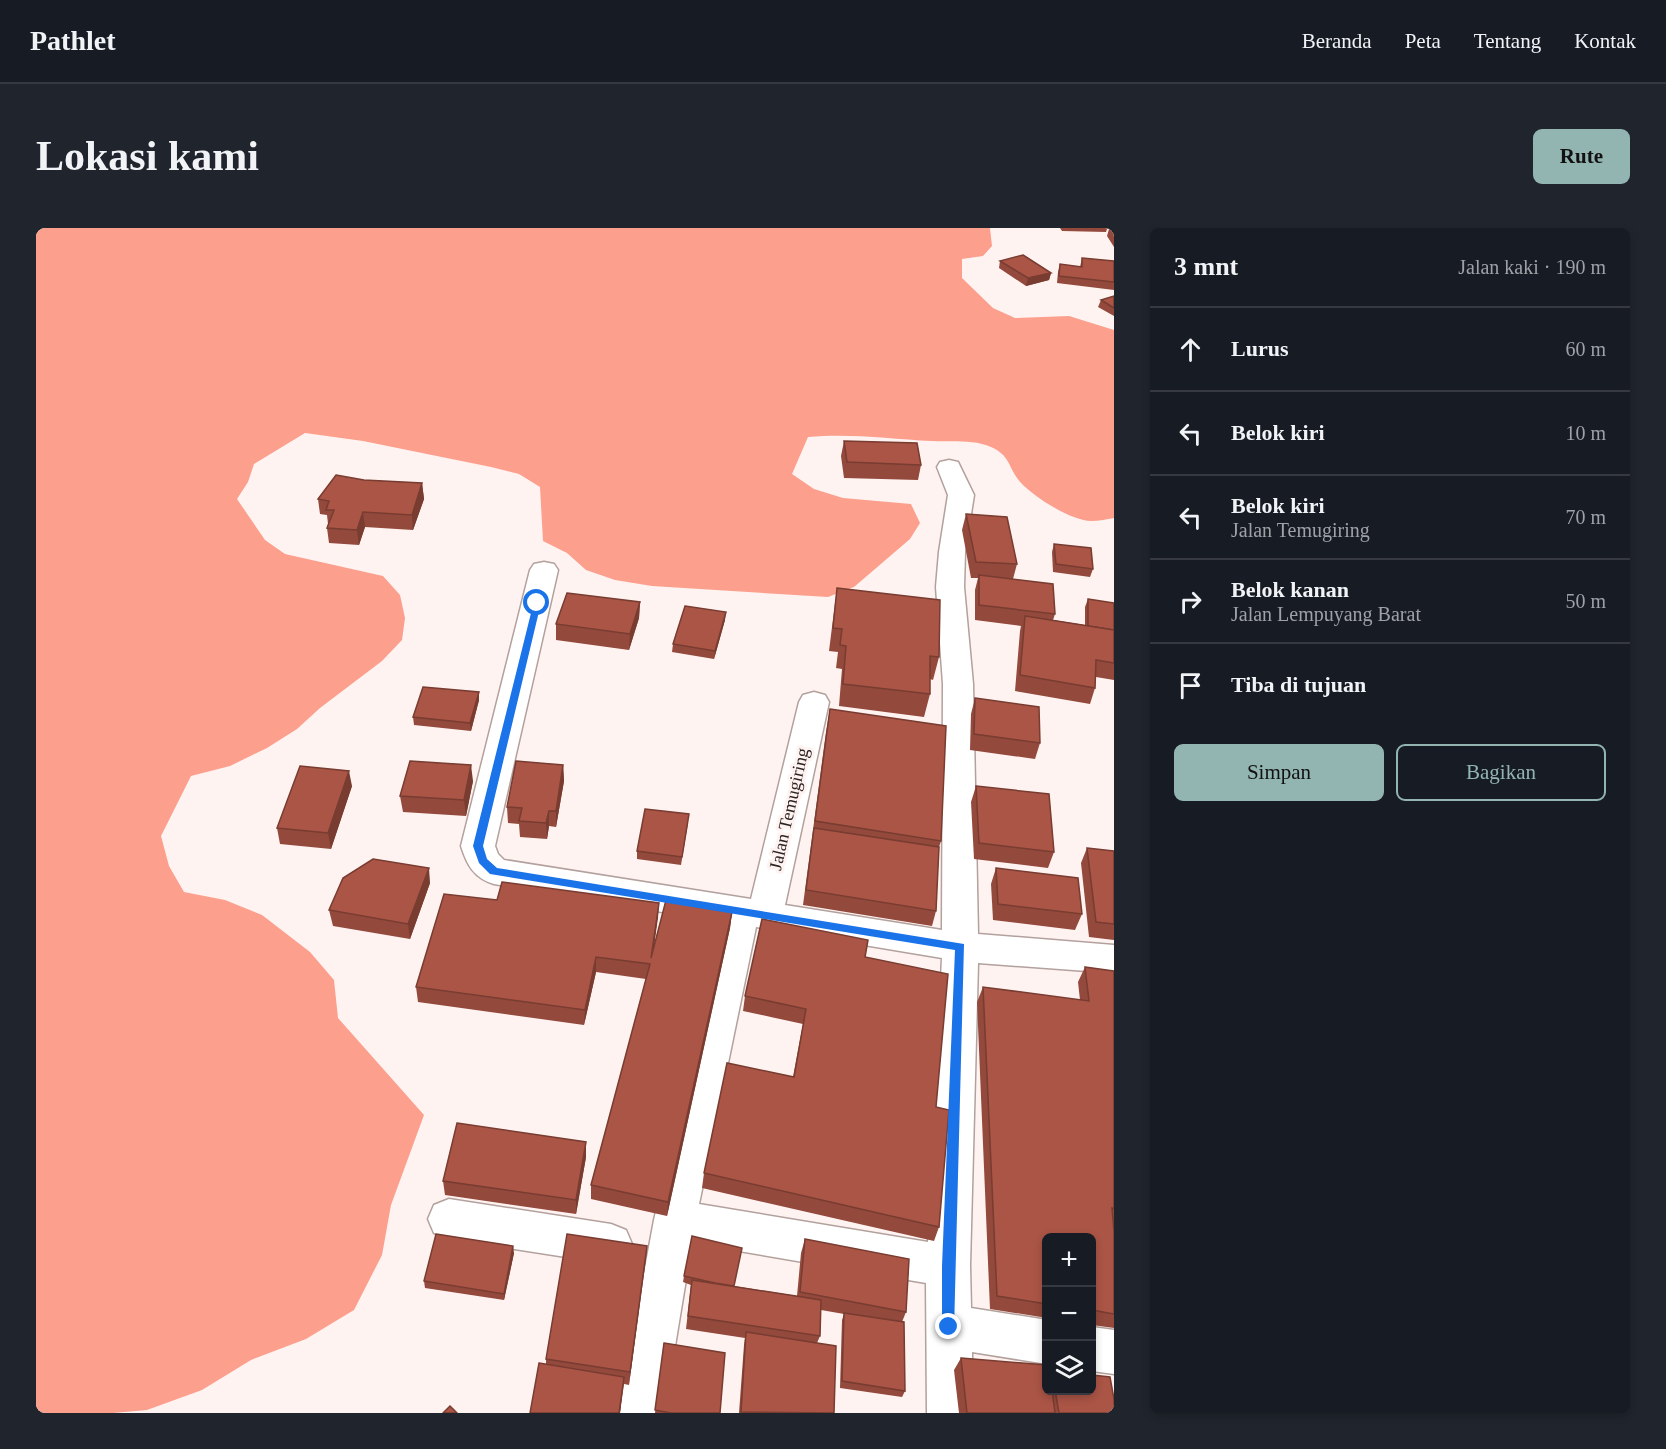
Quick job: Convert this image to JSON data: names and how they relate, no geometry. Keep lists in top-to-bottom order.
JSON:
{
  "streets": {
    "street": ["Jalan Temugiring"]
  },
  "page": {
    "header": "Pathlet",
    "nav": [
      "Beranda",
      "Peta",
      "Tentang",
      "Kontak"
    ],
    "buttons": [
      "Rute",
      ["Simpan", "Bagikan"]
    ],
    "title": "Lokasi kami",
    "heading": ["3 mnt", "Jalan kaki · 190 m"],
    "list": [
      ["Lurus", "60 m"],
      ["Belok kiri", "10 m"],
      ["Belok kiri", "Jalan Temugiring", "70 m"],
      ["Belok kanan", "Jalan Lempuyang Barat", "50 m"],
      "Tiba di tujuan"
    ],
    "map_buttons": ["+", "−"]
  }
}
